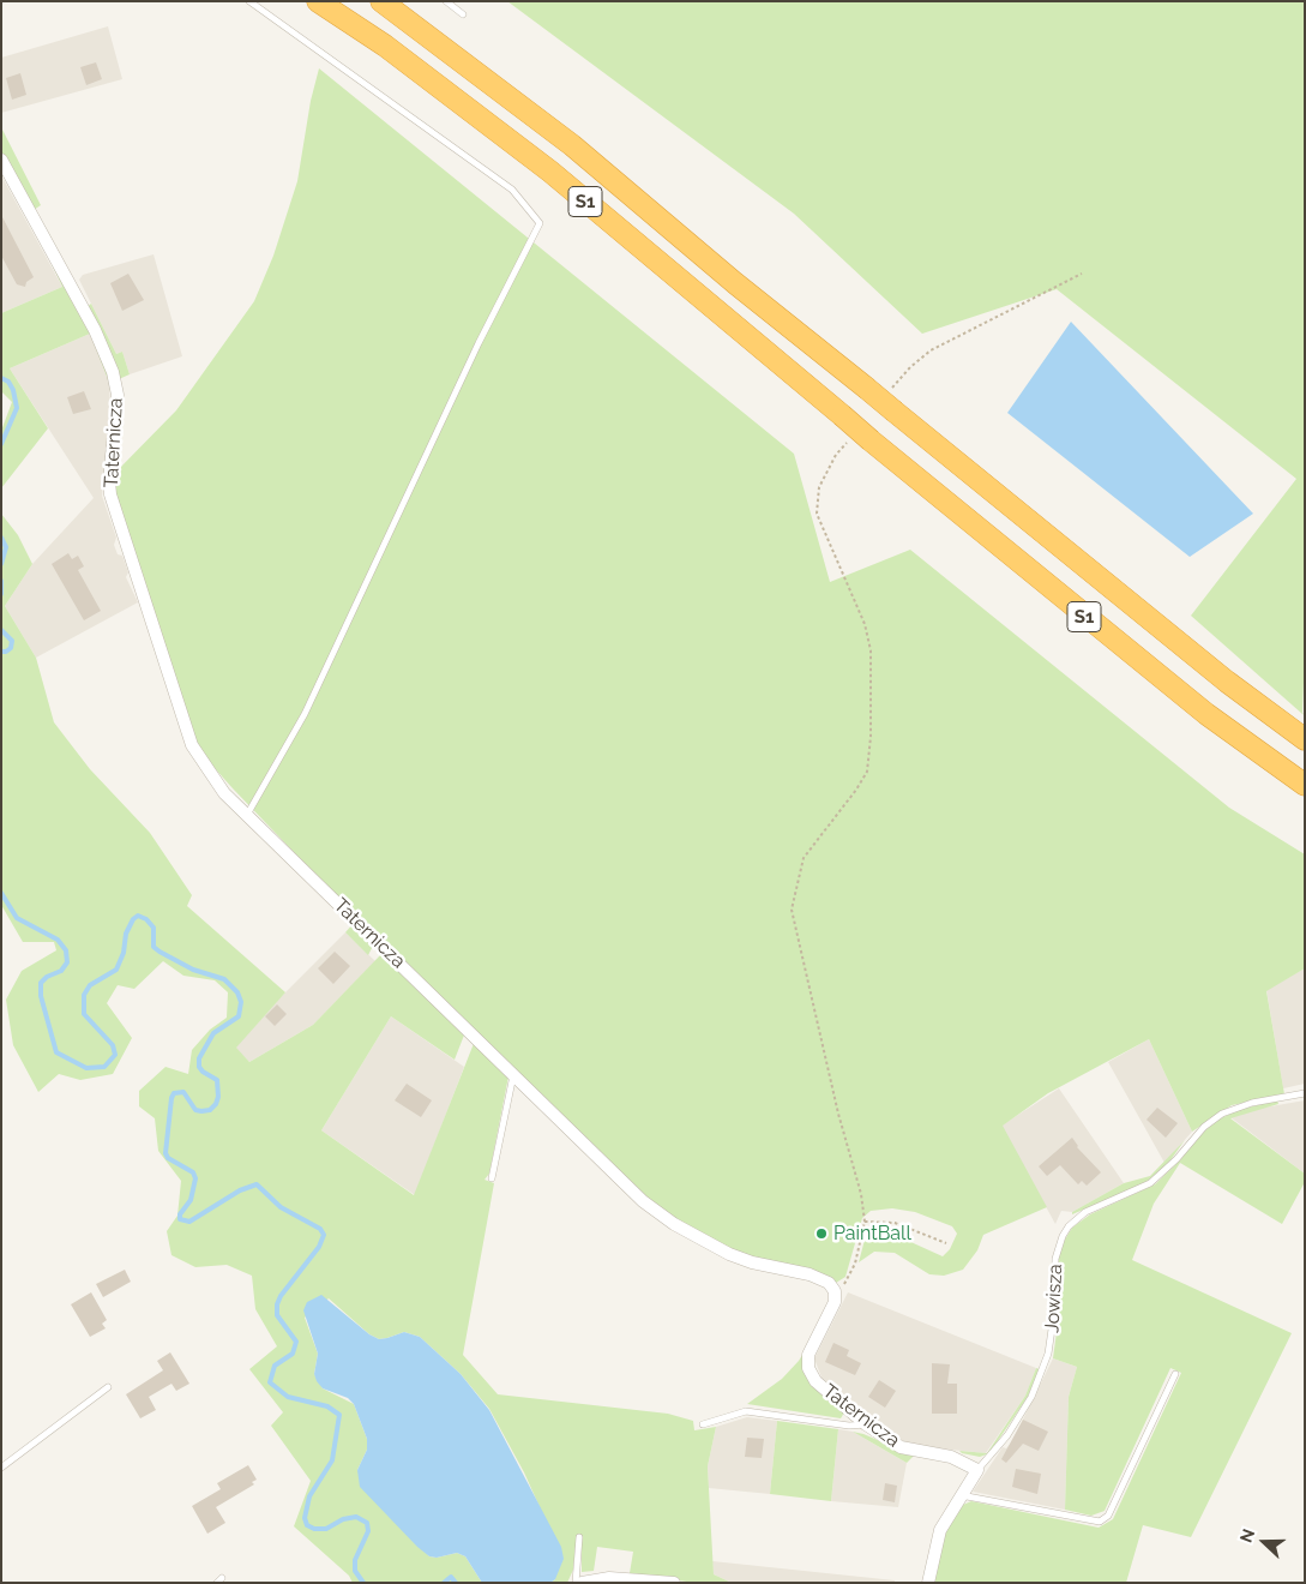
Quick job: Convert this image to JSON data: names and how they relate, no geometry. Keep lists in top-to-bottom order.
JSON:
{
  "streets": {
    "highway": ["S1"],
    "street": ["Taternicza", "Jowisza"]
  },
  "crossings": [
    ["Taternicza", "Jowisza"]
  ],
  "places": ["PaintBall"],
  "north": "left"
}
